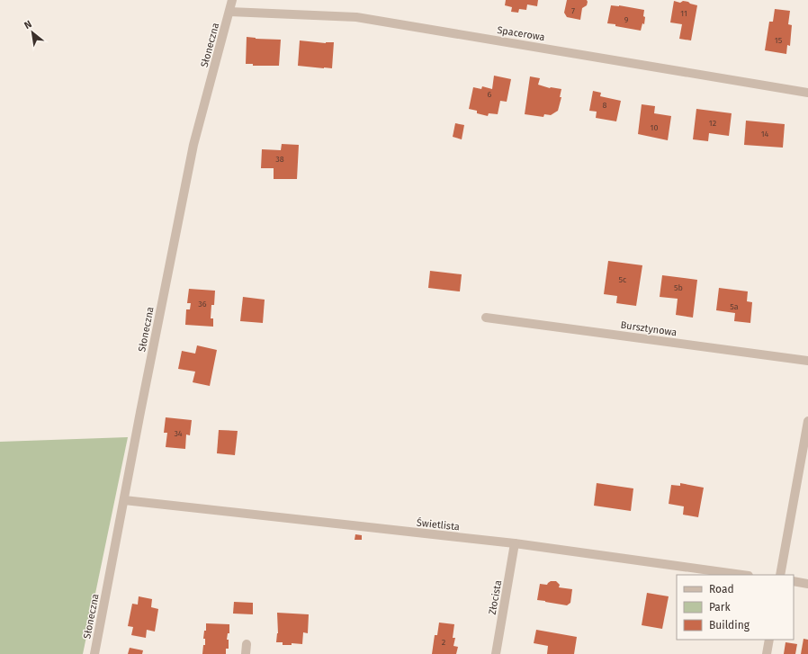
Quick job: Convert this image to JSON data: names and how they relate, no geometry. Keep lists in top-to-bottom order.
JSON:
{
  "streets": {
    "street": [
      "Spacerowa",
      "Słoneczna",
      "Bursztynowa",
      "Świetlista",
      "Złocista"
    ]
  },
  "crossings": [
    ["Spacerowa", "Słoneczna"],
    ["Słoneczna", "Świetlista"],
    ["Świetlista", "Złocista"]
  ],
  "house_numbers": [
    "7",
    "11",
    "9",
    "15",
    "6",
    "8",
    "12",
    "10",
    "14",
    "38",
    "5c",
    "5b",
    "36",
    "5a",
    "34",
    "2"
  ],
  "legend": ["Road", "Park", "Building"],
  "north": "top left"
}
